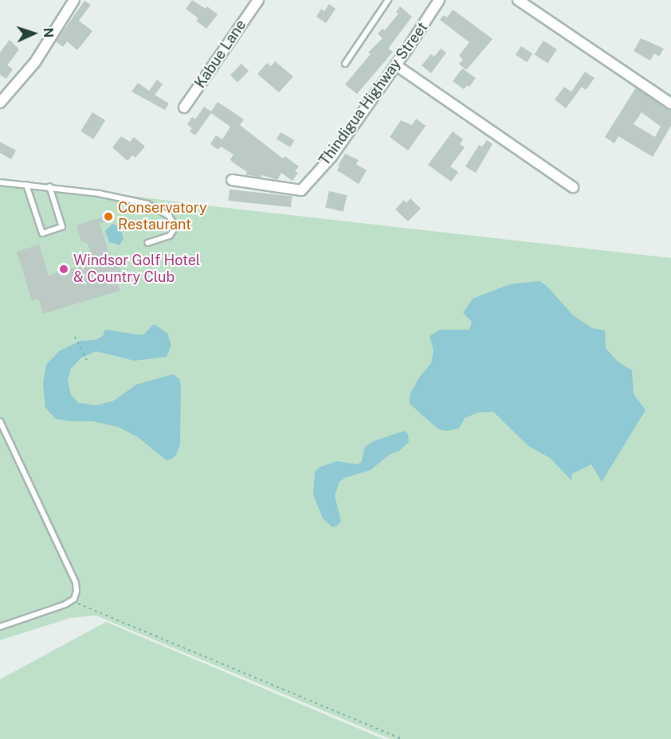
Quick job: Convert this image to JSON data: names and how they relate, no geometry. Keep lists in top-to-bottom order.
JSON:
{
  "streets": {
    "street": ["Kabue Lane", "Thindigua Highway Street"]
  },
  "places": ["Conservatory Restaurant", "Windsor Golf Hotel & Country Club"],
  "north": "right"
}
